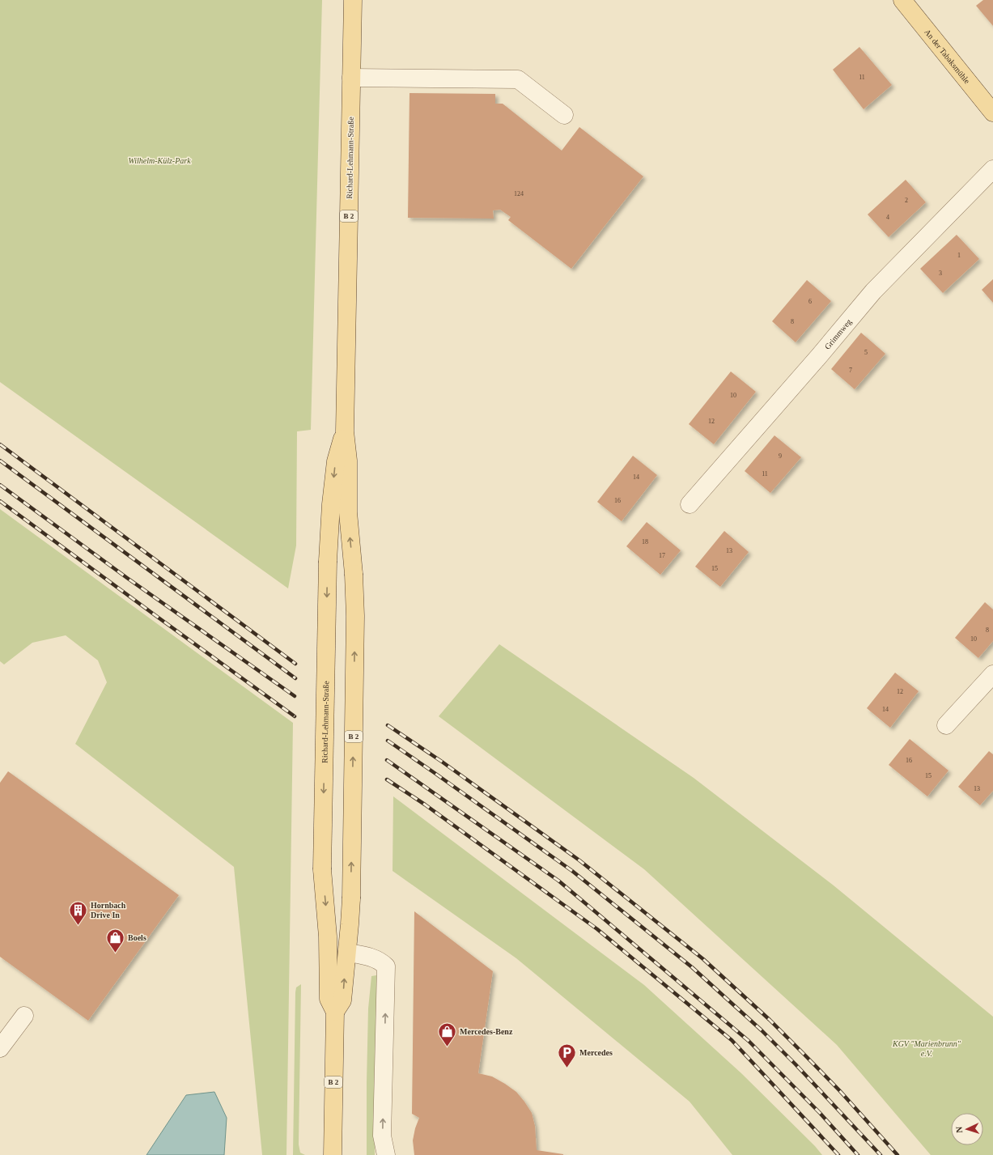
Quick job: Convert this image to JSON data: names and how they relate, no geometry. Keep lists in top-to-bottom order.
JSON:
{
  "streets": {
    "main road": ["An der Tabaksmühle", "Richard-Lehmann-Straße", "B 2"],
    "street": ["Grimmweg"]
  },
  "parks": ["Wilhelm-Külz-Park", "KGV \"Marienbrunn\" e.V."],
  "places": {
    "building": ["Hornbach Drive In"],
    "shop": ["Boels", "Mercedes-Benz"],
    "parking": ["Mercedes"]
  },
  "house_numbers": [
    "11",
    "124",
    "2",
    "4",
    "1",
    "3",
    "6",
    "8",
    "5",
    "7",
    "10",
    "12",
    "9",
    "11",
    "14",
    "16",
    "18",
    "13",
    "17",
    "15",
    "8",
    "10",
    "12",
    "14",
    "16",
    "15",
    "13"
  ],
  "north": "left"
}
